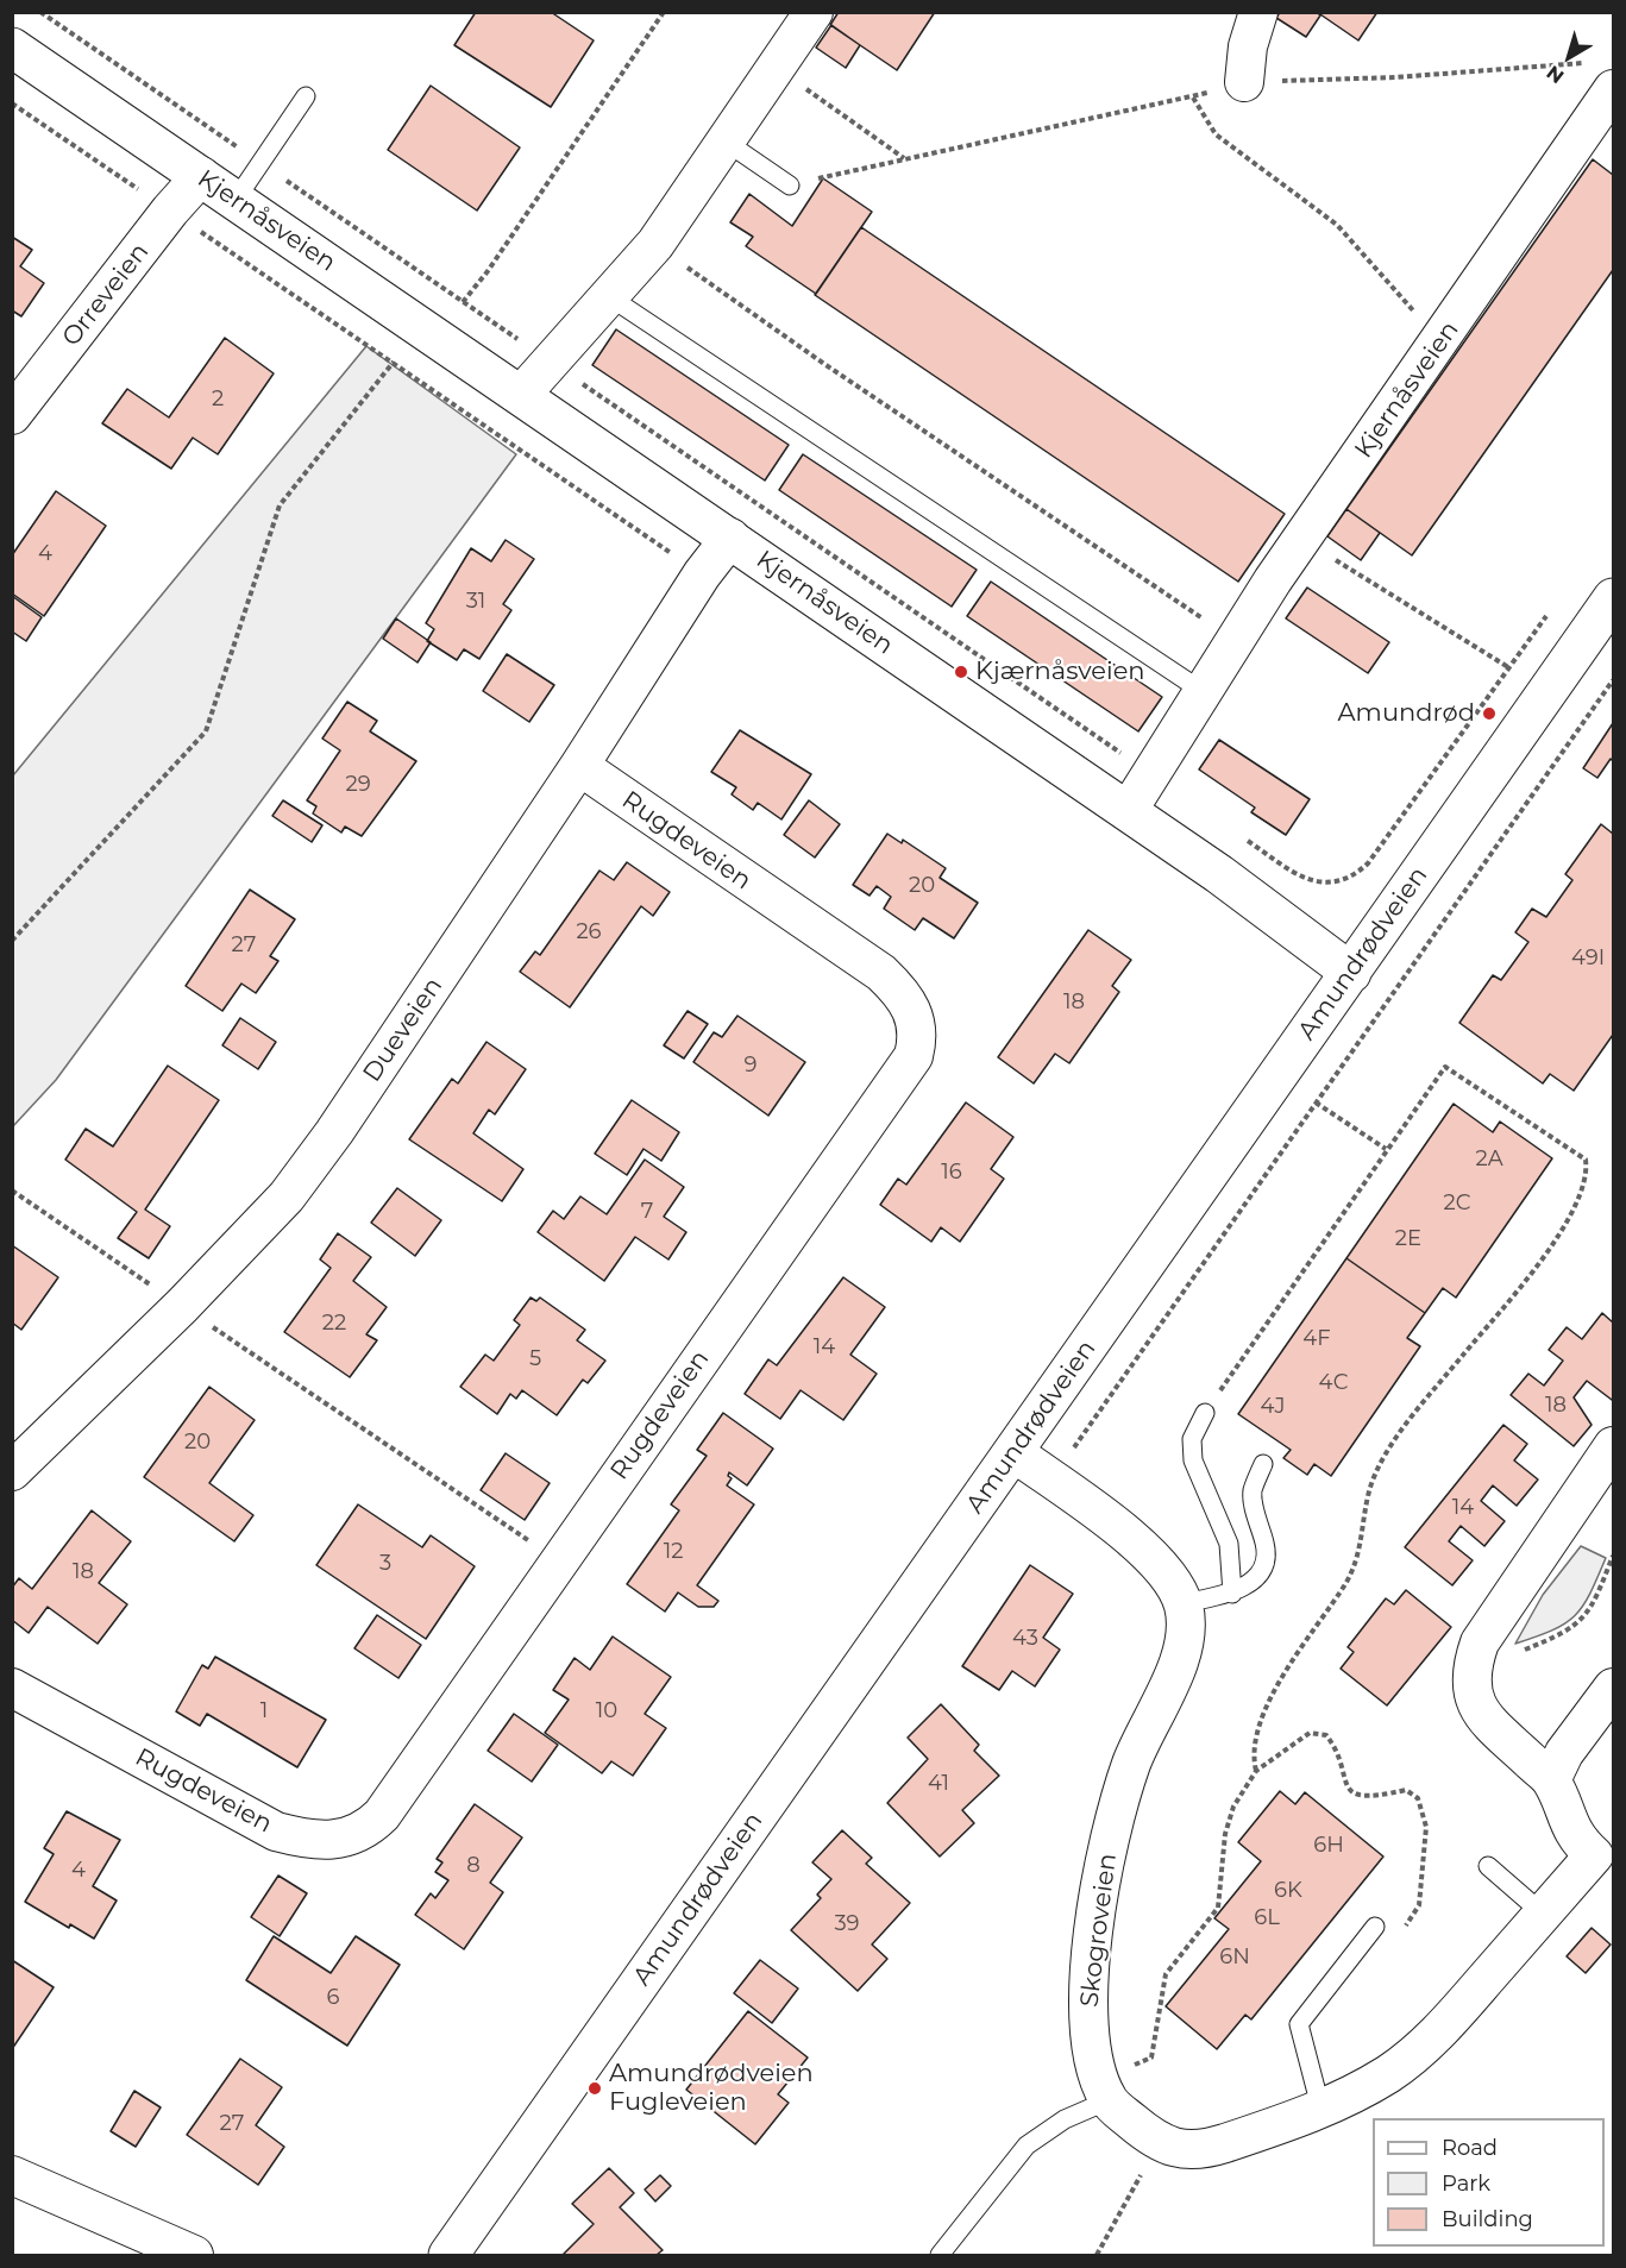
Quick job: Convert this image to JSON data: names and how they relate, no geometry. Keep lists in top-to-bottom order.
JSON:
{
  "streets": {
    "main road": ["Kjernåsveien", "Amundrødveien"],
    "street": [
      "Orreveien",
      "Rugdeveien",
      "Dueveien",
      "Skogroveien"
    ]
  },
  "crossings": [
    ["Kjernåsveien", "Orreveien"],
    ["Kjernåsveien", "Amundrødveien"],
    ["Kjernåsveien", "Dueveien"],
    ["Rugdeveien", "Dueveien"],
    ["Amundrødveien", "Skogroveien"]
  ],
  "places": ["Kjærnåsveien", "Amundrød", "Amundrødveien Fugleveien"],
  "house_numbers": [
    "2",
    "4",
    "31",
    "29",
    "20",
    "26",
    "27",
    "49I",
    "18",
    "9",
    "2A",
    "16",
    "2C",
    "7",
    "2E",
    "22",
    "4F",
    "14",
    "5",
    "4C",
    "18",
    "4J",
    "20",
    "14",
    "12",
    "3",
    "18",
    "43",
    "1",
    "10",
    "41",
    "6H",
    "8",
    "4",
    "6K",
    "6L",
    "39",
    "6N",
    "6",
    "27"
  ],
  "legend": ["Road", "Park", "Building"],
  "north": "bottom left"
}
